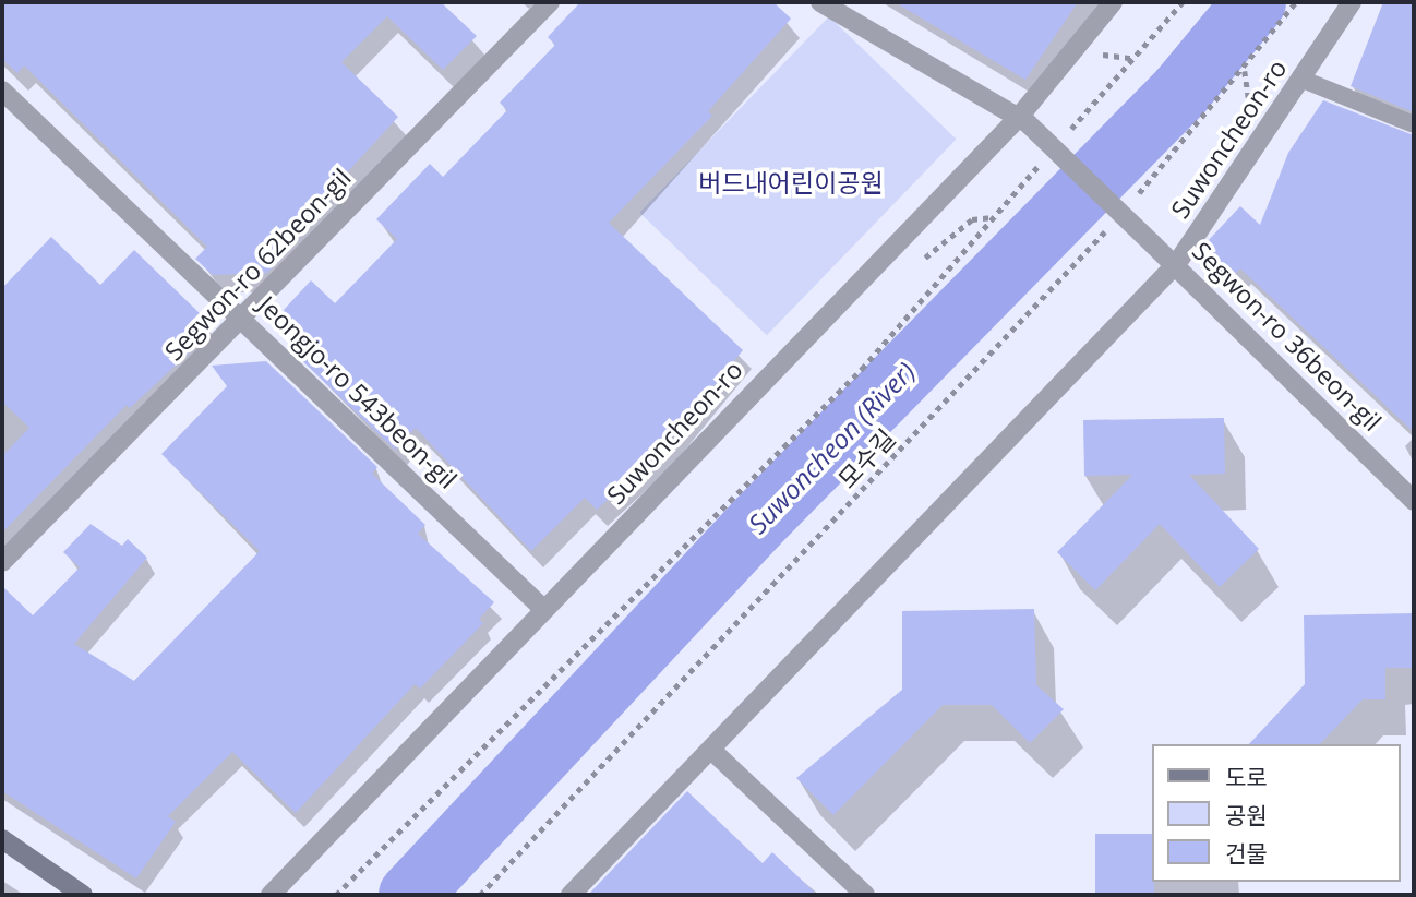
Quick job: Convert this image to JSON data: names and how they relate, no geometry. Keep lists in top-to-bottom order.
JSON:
{
  "streets": {
    "street": [
      "Suwoncheon-ro",
      "Segwon-ro 62beon-gil",
      "Segwon-ro 36beon-gil",
      "Jeongjo-ro 543beon-gil"
    ],
    "path": ["모수길"]
  },
  "crossings": [
    ["Suwoncheon-ro", "Segwon-ro 36beon-gil"],
    ["Suwoncheon-ro", "Jeongjo-ro 543beon-gil"],
    ["Segwon-ro 62beon-gil", "Jeongjo-ro 543beon-gil"]
  ],
  "water": ["Suwoncheon (River)"],
  "parks": ["버드내어린이공원"],
  "legend": ["도로", "공원", "건물"]
}
